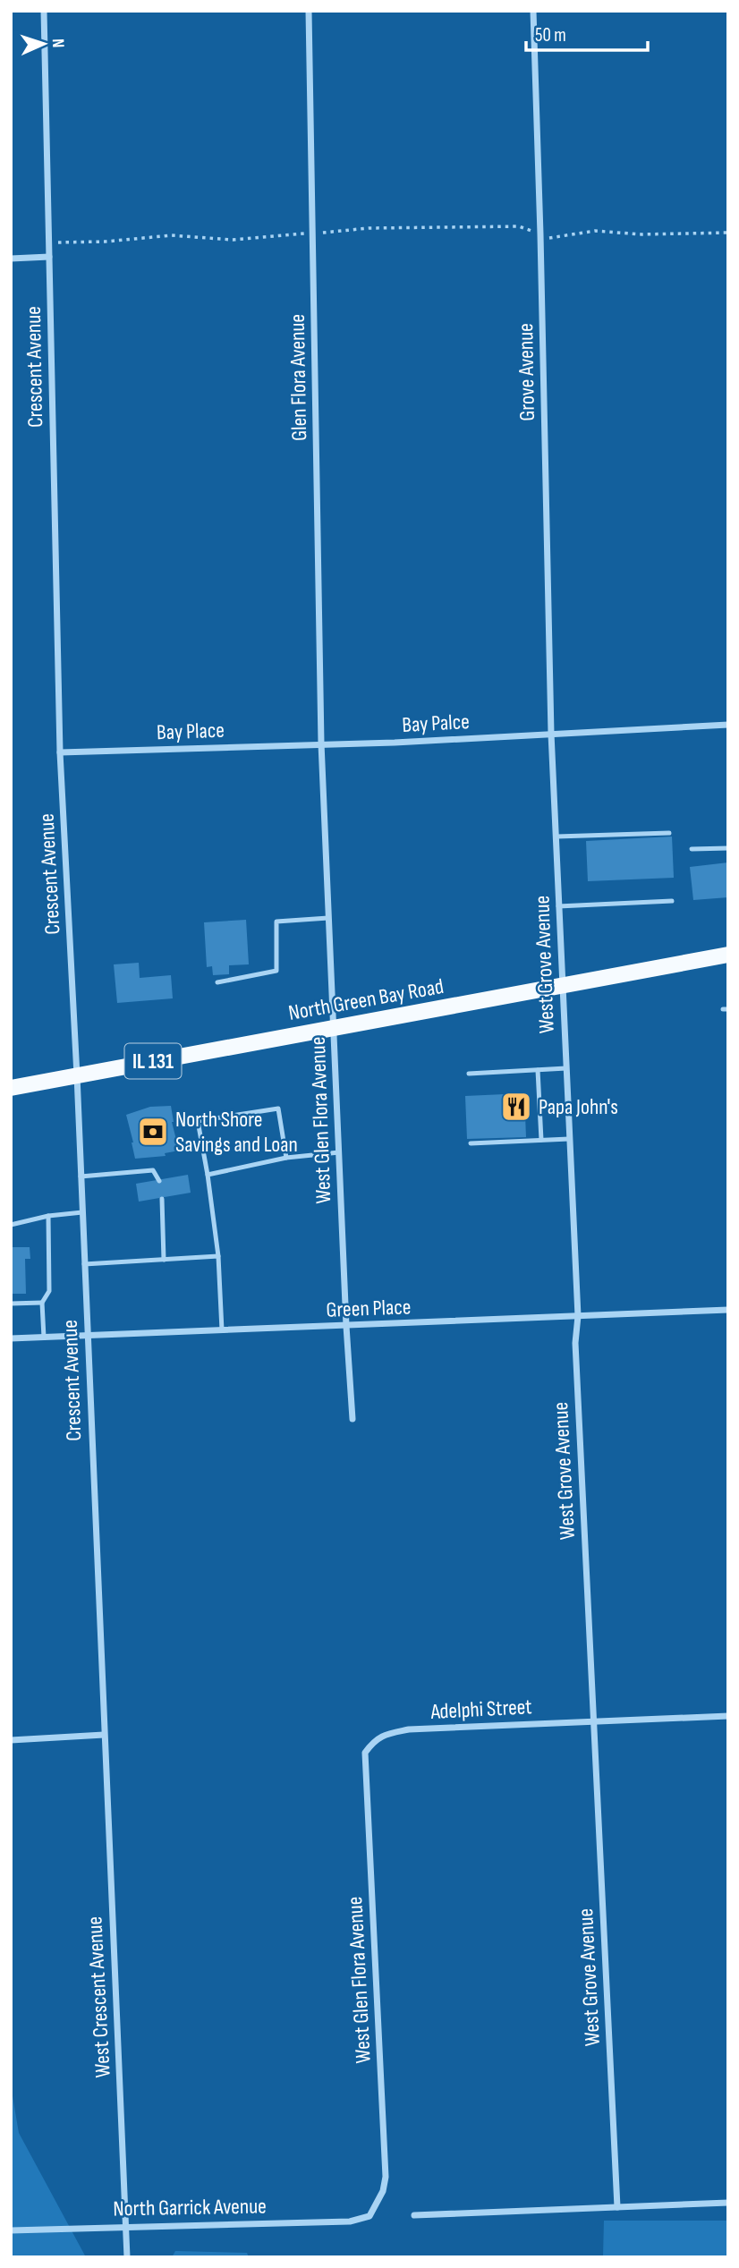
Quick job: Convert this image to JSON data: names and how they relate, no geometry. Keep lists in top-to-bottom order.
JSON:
{
  "streets": {
    "main road": ["North Green Bay Road", "IL 131"],
    "street": [
      "Crescent Avenue",
      "Grove Avenue",
      "Glen Flora Avenue",
      "Bay Palce",
      "Bay Place",
      "West Grove Avenue",
      "West Glen Flora Avenue",
      "Green Place",
      "Adelphi Street",
      "West Crescent Avenue",
      "North Garrick Avenue"
    ]
  },
  "crossings": [
    ["Crescent Avenue", "Bay Place"],
    ["Crescent Avenue", "North Green Bay Road"],
    ["Crescent Avenue", "Green Place"],
    ["Crescent Avenue", "West Crescent Avenue"],
    ["Grove Avenue", "Bay Palce"],
    ["Grove Avenue", "West Grove Avenue"],
    ["Glen Flora Avenue", "Bay Palce"],
    ["Glen Flora Avenue", "Bay Place"],
    ["Glen Flora Avenue", "West Glen Flora Avenue"],
    ["Bay Palce", "Bay Place"],
    ["Bay Palce", "West Grove Avenue"],
    ["Bay Palce", "West Glen Flora Avenue"],
    ["Bay Place", "West Glen Flora Avenue"],
    ["West Grove Avenue", "North Green Bay Road"],
    ["West Grove Avenue", "Green Place"],
    ["West Grove Avenue", "Adelphi Street"],
    ["North Green Bay Road", "West Glen Flora Avenue"],
    ["West Glen Flora Avenue", "Green Place"],
    ["West Glen Flora Avenue", "Adelphi Street"],
    ["West Glen Flora Avenue", "North Garrick Avenue"],
    ["West Crescent Avenue", "North Garrick Avenue"]
  ],
  "places": {
    "restaurant": ["Papa John's"],
    "bank": ["North Shore Savings and Loan"]
  },
  "scale_bar": "50 m",
  "north": "right"
}
